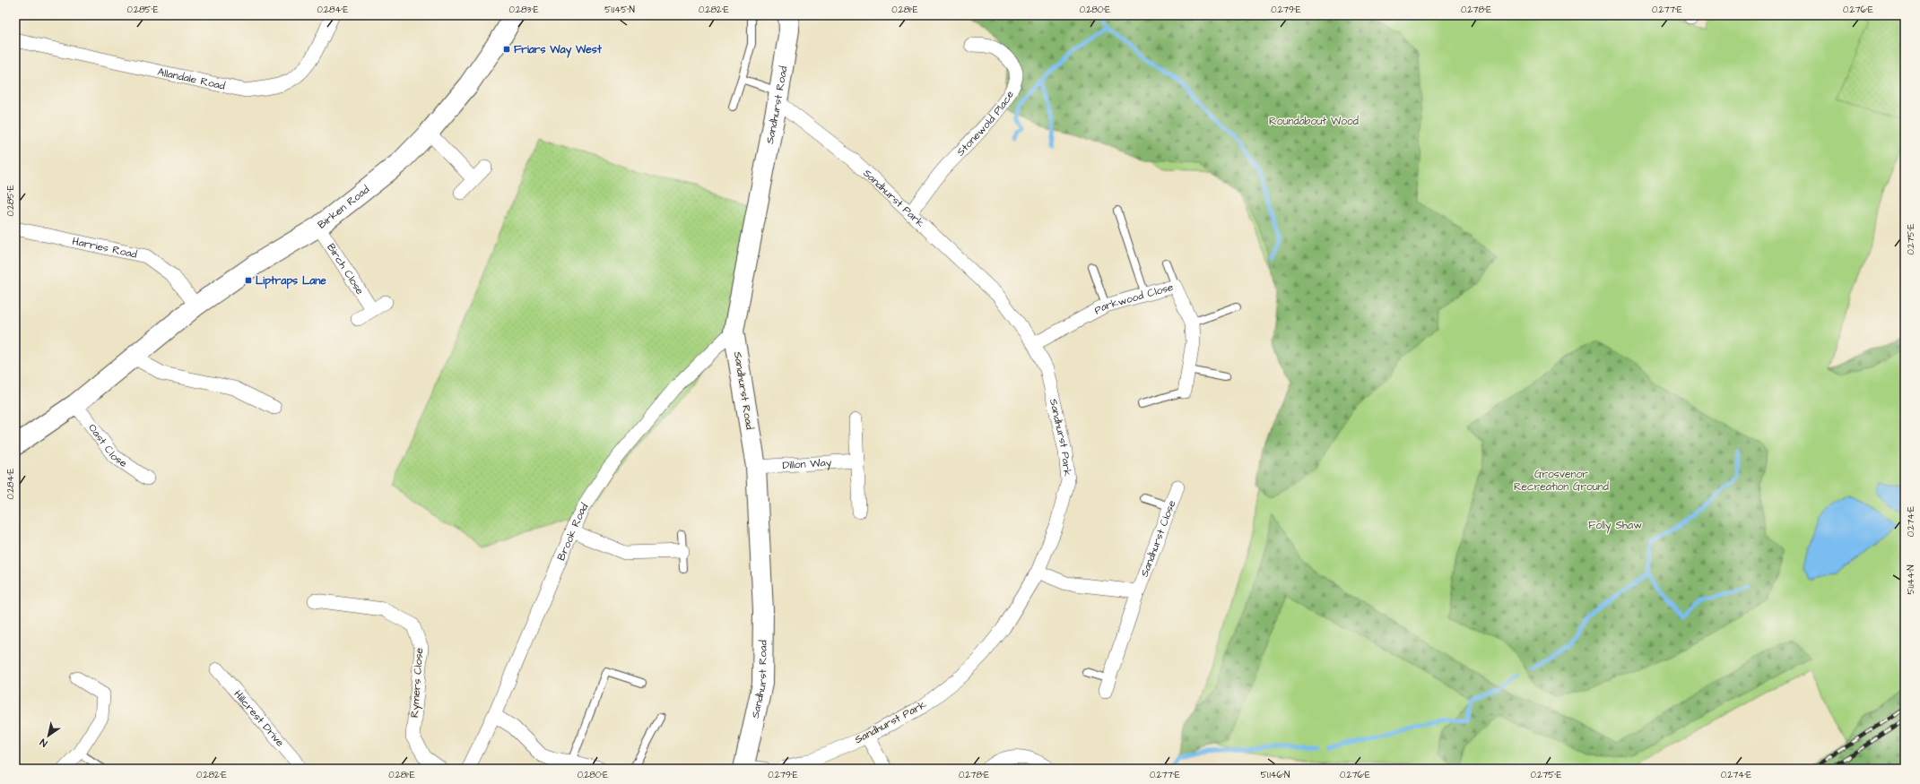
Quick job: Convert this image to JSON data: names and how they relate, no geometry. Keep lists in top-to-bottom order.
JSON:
{
  "streets": {
    "street": [
      "Allandale Road",
      "Sandhurst Road",
      "Stonewold Place",
      "Sandhurst Park",
      "Birken Road",
      "Harries Road",
      "Birch Close",
      "Parkwood Close",
      "Oast Close",
      "Dillon Way",
      "Brook Road",
      "Sandhurst Close",
      "Rymers Close",
      "Hillcrest Drive"
    ]
  },
  "crossings": [
    ["Sandhurst Road", "Sandhurst Park"],
    ["Sandhurst Road", "Dillon Way"],
    ["Sandhurst Road", "Brook Road"],
    ["Stonewold Place", "Sandhurst Park"],
    ["Sandhurst Park", "Parkwood Close"],
    ["Sandhurst Park", "Sandhurst Close"],
    ["Birken Road", "Harries Road"],
    ["Birken Road", "Birch Close"]
  ],
  "parks": ["Roundabout Wood", "Grosvenor Recreation Ground", "Folly Shaw"],
  "places": {
    "transit": ["Friars Way West", "Liptraps Lane"]
  },
  "north": "bottom left",
  "coordinates": [
    "0.285°E",
    "0.284°E",
    "0.283°E",
    "51.145°N",
    "0.282°E",
    "0.281°E",
    "0.280°E",
    "0.279°E",
    "0.278°E",
    "0.277°E",
    "0.276°E",
    "0.275°E",
    "0.274°E",
    "51.144°N",
    "51.146°N"
  ]
}
